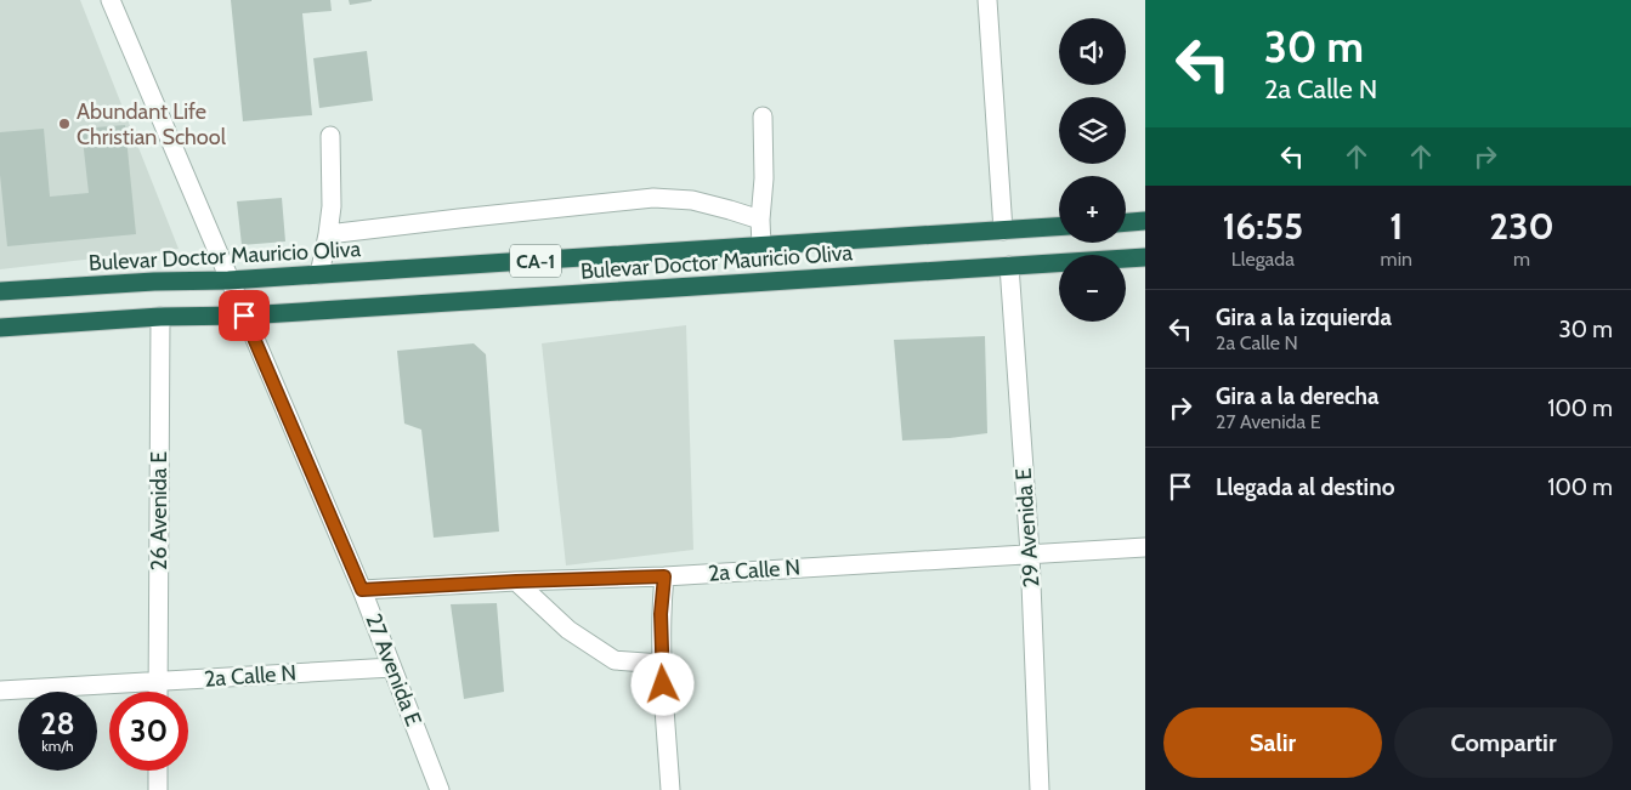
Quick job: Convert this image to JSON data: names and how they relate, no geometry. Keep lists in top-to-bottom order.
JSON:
{
  "streets": {
    "highway": ["Bulevar Doctor Mauricio Oliva", "CA-1"],
    "street": [
      "26 Avenida E",
      "29 Avenida E",
      "2a Calle N",
      "27 Avenida E"
    ]
  },
  "crossings": [
    ["Bulevar Doctor Mauricio Oliva", "26 Avenida E"],
    ["Bulevar Doctor Mauricio Oliva", "29 Avenida E"],
    ["Bulevar Doctor Mauricio Oliva", "27 Avenida E"],
    ["26 Avenida E", "2a Calle N"],
    ["29 Avenida E", "2a Calle N"],
    ["2a Calle N", "27 Avenida E"]
  ],
  "places": ["Abundant Life Christian School"],
  "page": {
    "turn": ["30 m", "2a Calle N"],
    "map_buttons": ["+", "−"],
    "eta": [
      "16:55",
      "Llegada",
      "1",
      "min",
      "230",
      "m"
    ],
    "list": [
      {
        "name": "Gira a la izquierda",
        "note": "2a Calle N",
        "value": "30 m"
      },
      {
        "name": "Gira a la derecha",
        "note": "27 Avenida E",
        "value": "100 m"
      },
      {
        "name": "Llegada al destino",
        "value": "100 m"
      }
    ],
    "speed": "28 km/h",
    "limit": "30",
    "buttons": ["Salir", "Compartir"]
  }
}
